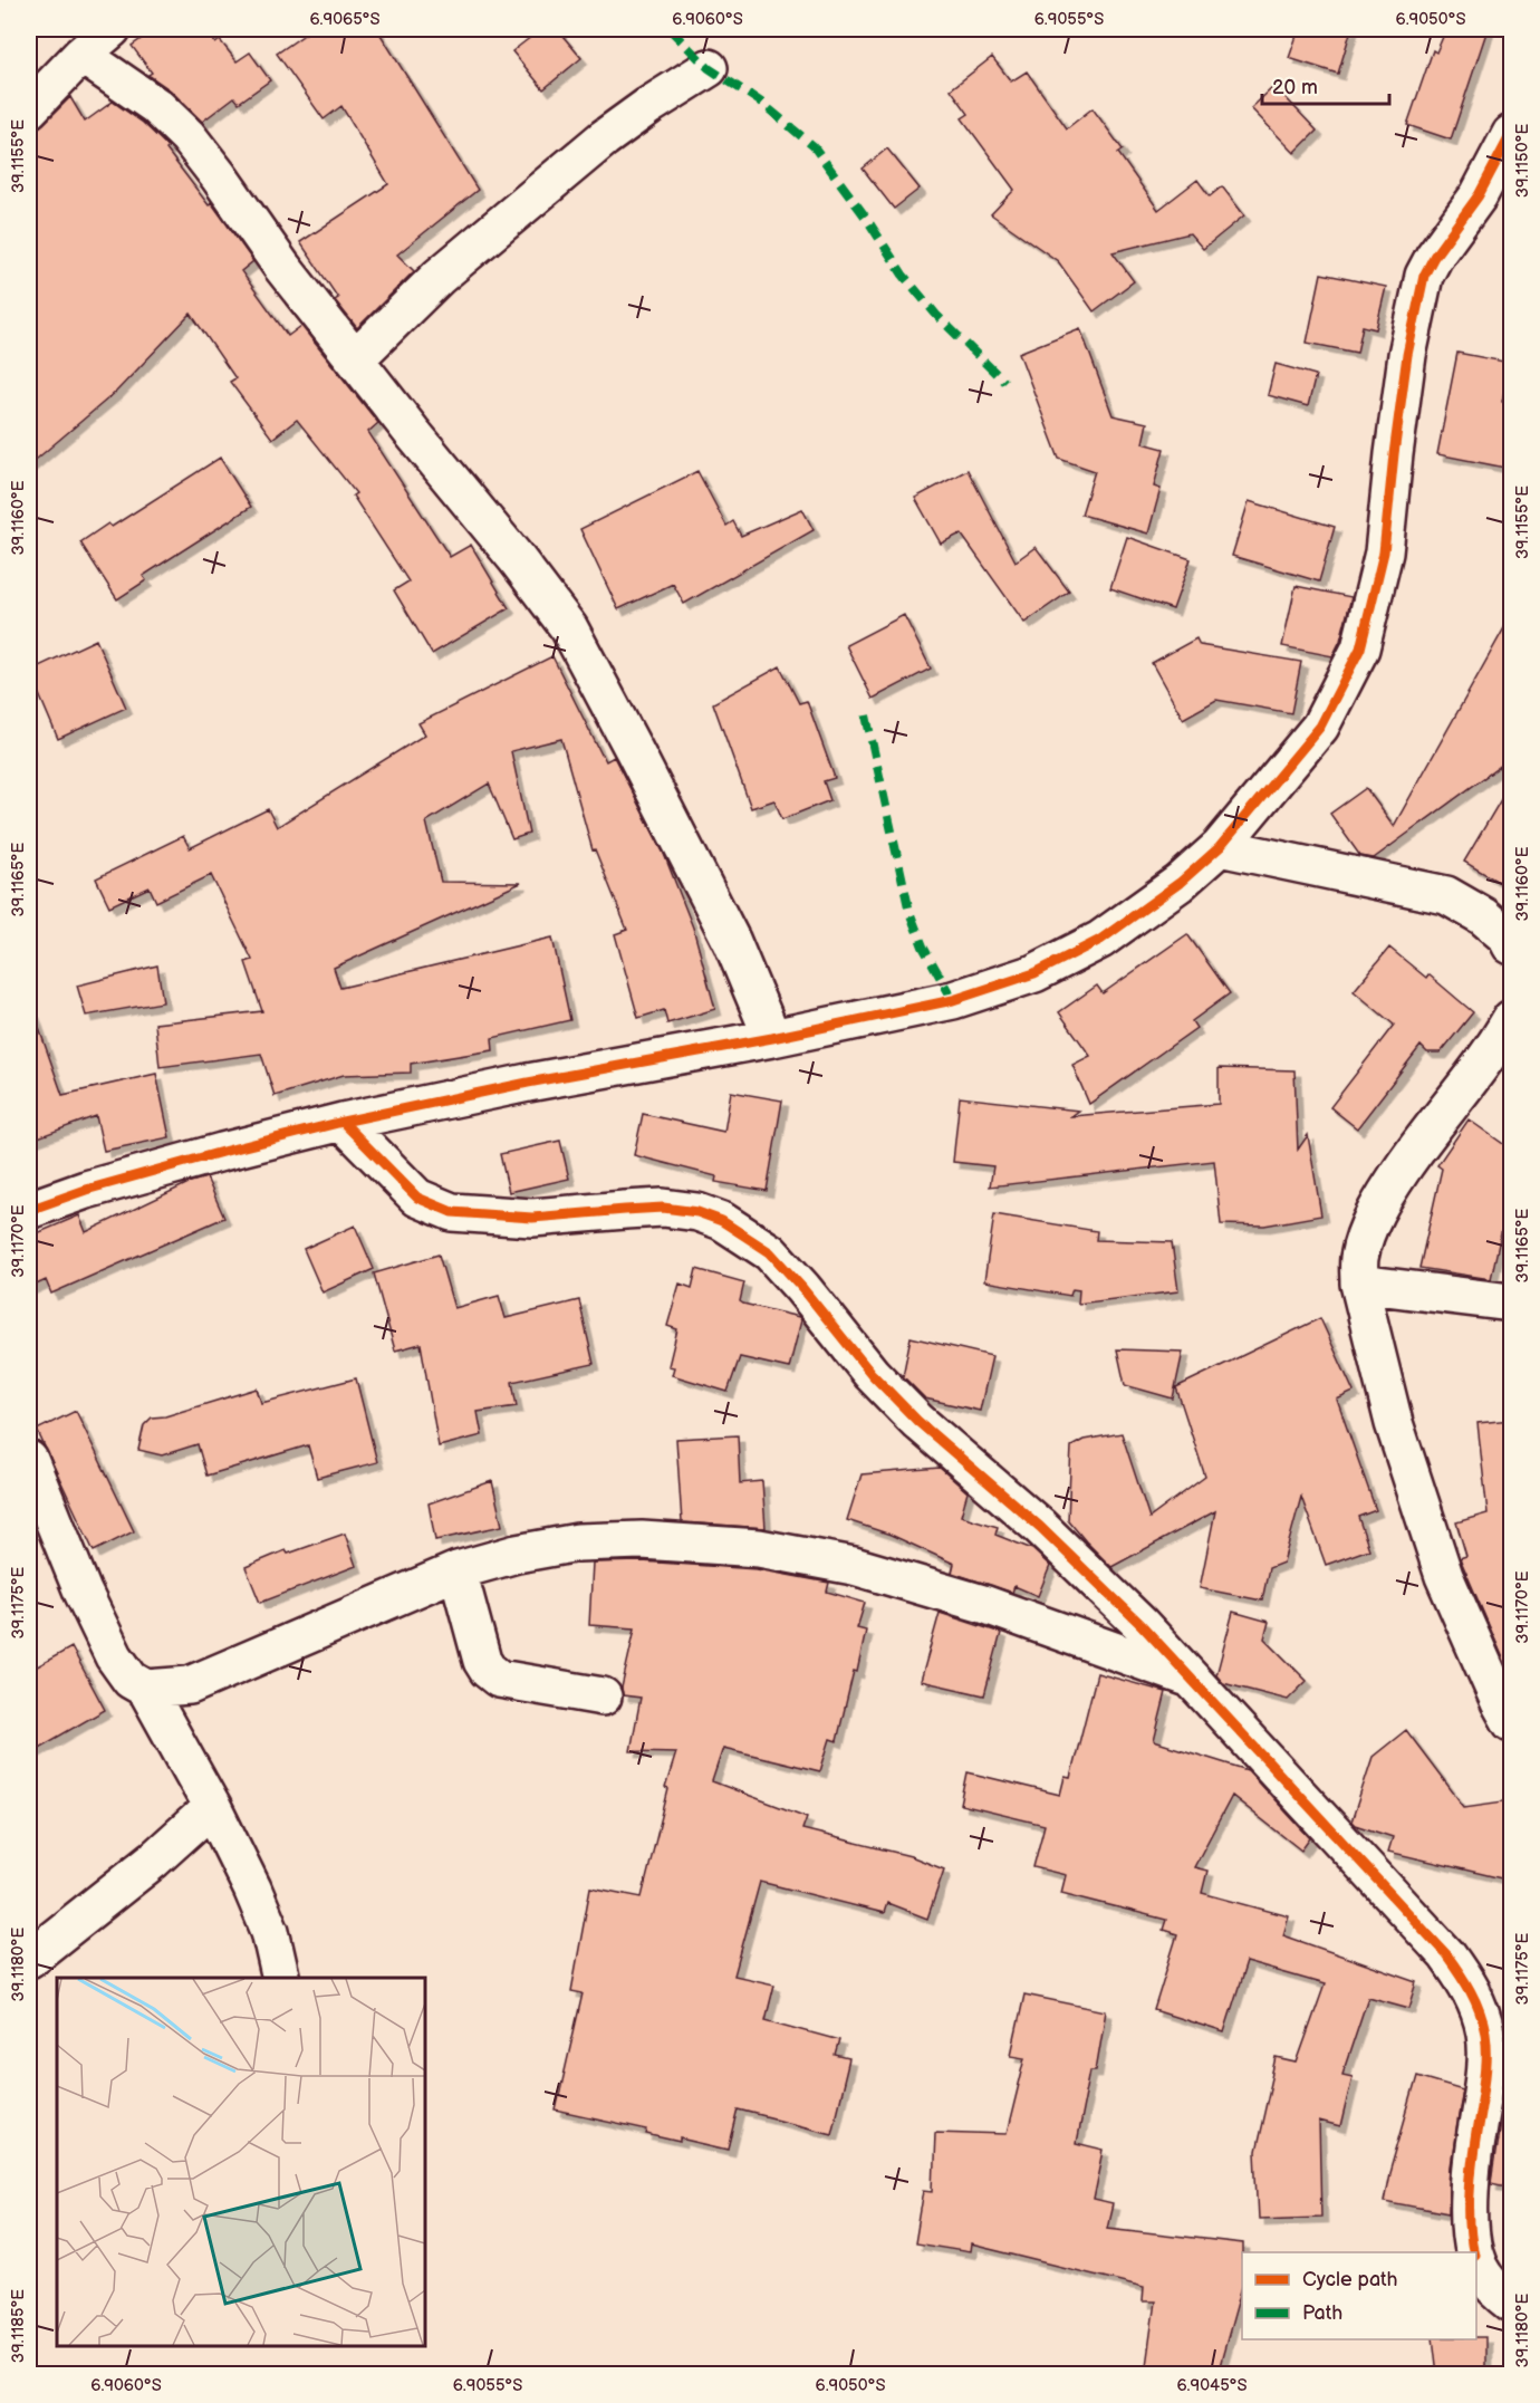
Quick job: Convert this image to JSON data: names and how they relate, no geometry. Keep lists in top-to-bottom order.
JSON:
{
  "legend": ["Cycle path", "Path"],
  "scale_bar": "20 m",
  "coordinates": [
    "6.9065°S",
    "6.9060°S",
    "6.9055°S",
    "6.9050°S",
    "39.1155°E",
    "39.1150°E",
    "39.1160°E",
    "39.1165°E",
    "39.1170°E",
    "39.1175°E",
    "39.1180°E",
    "39.1185°E",
    "6.9045°S"
  ]
}
